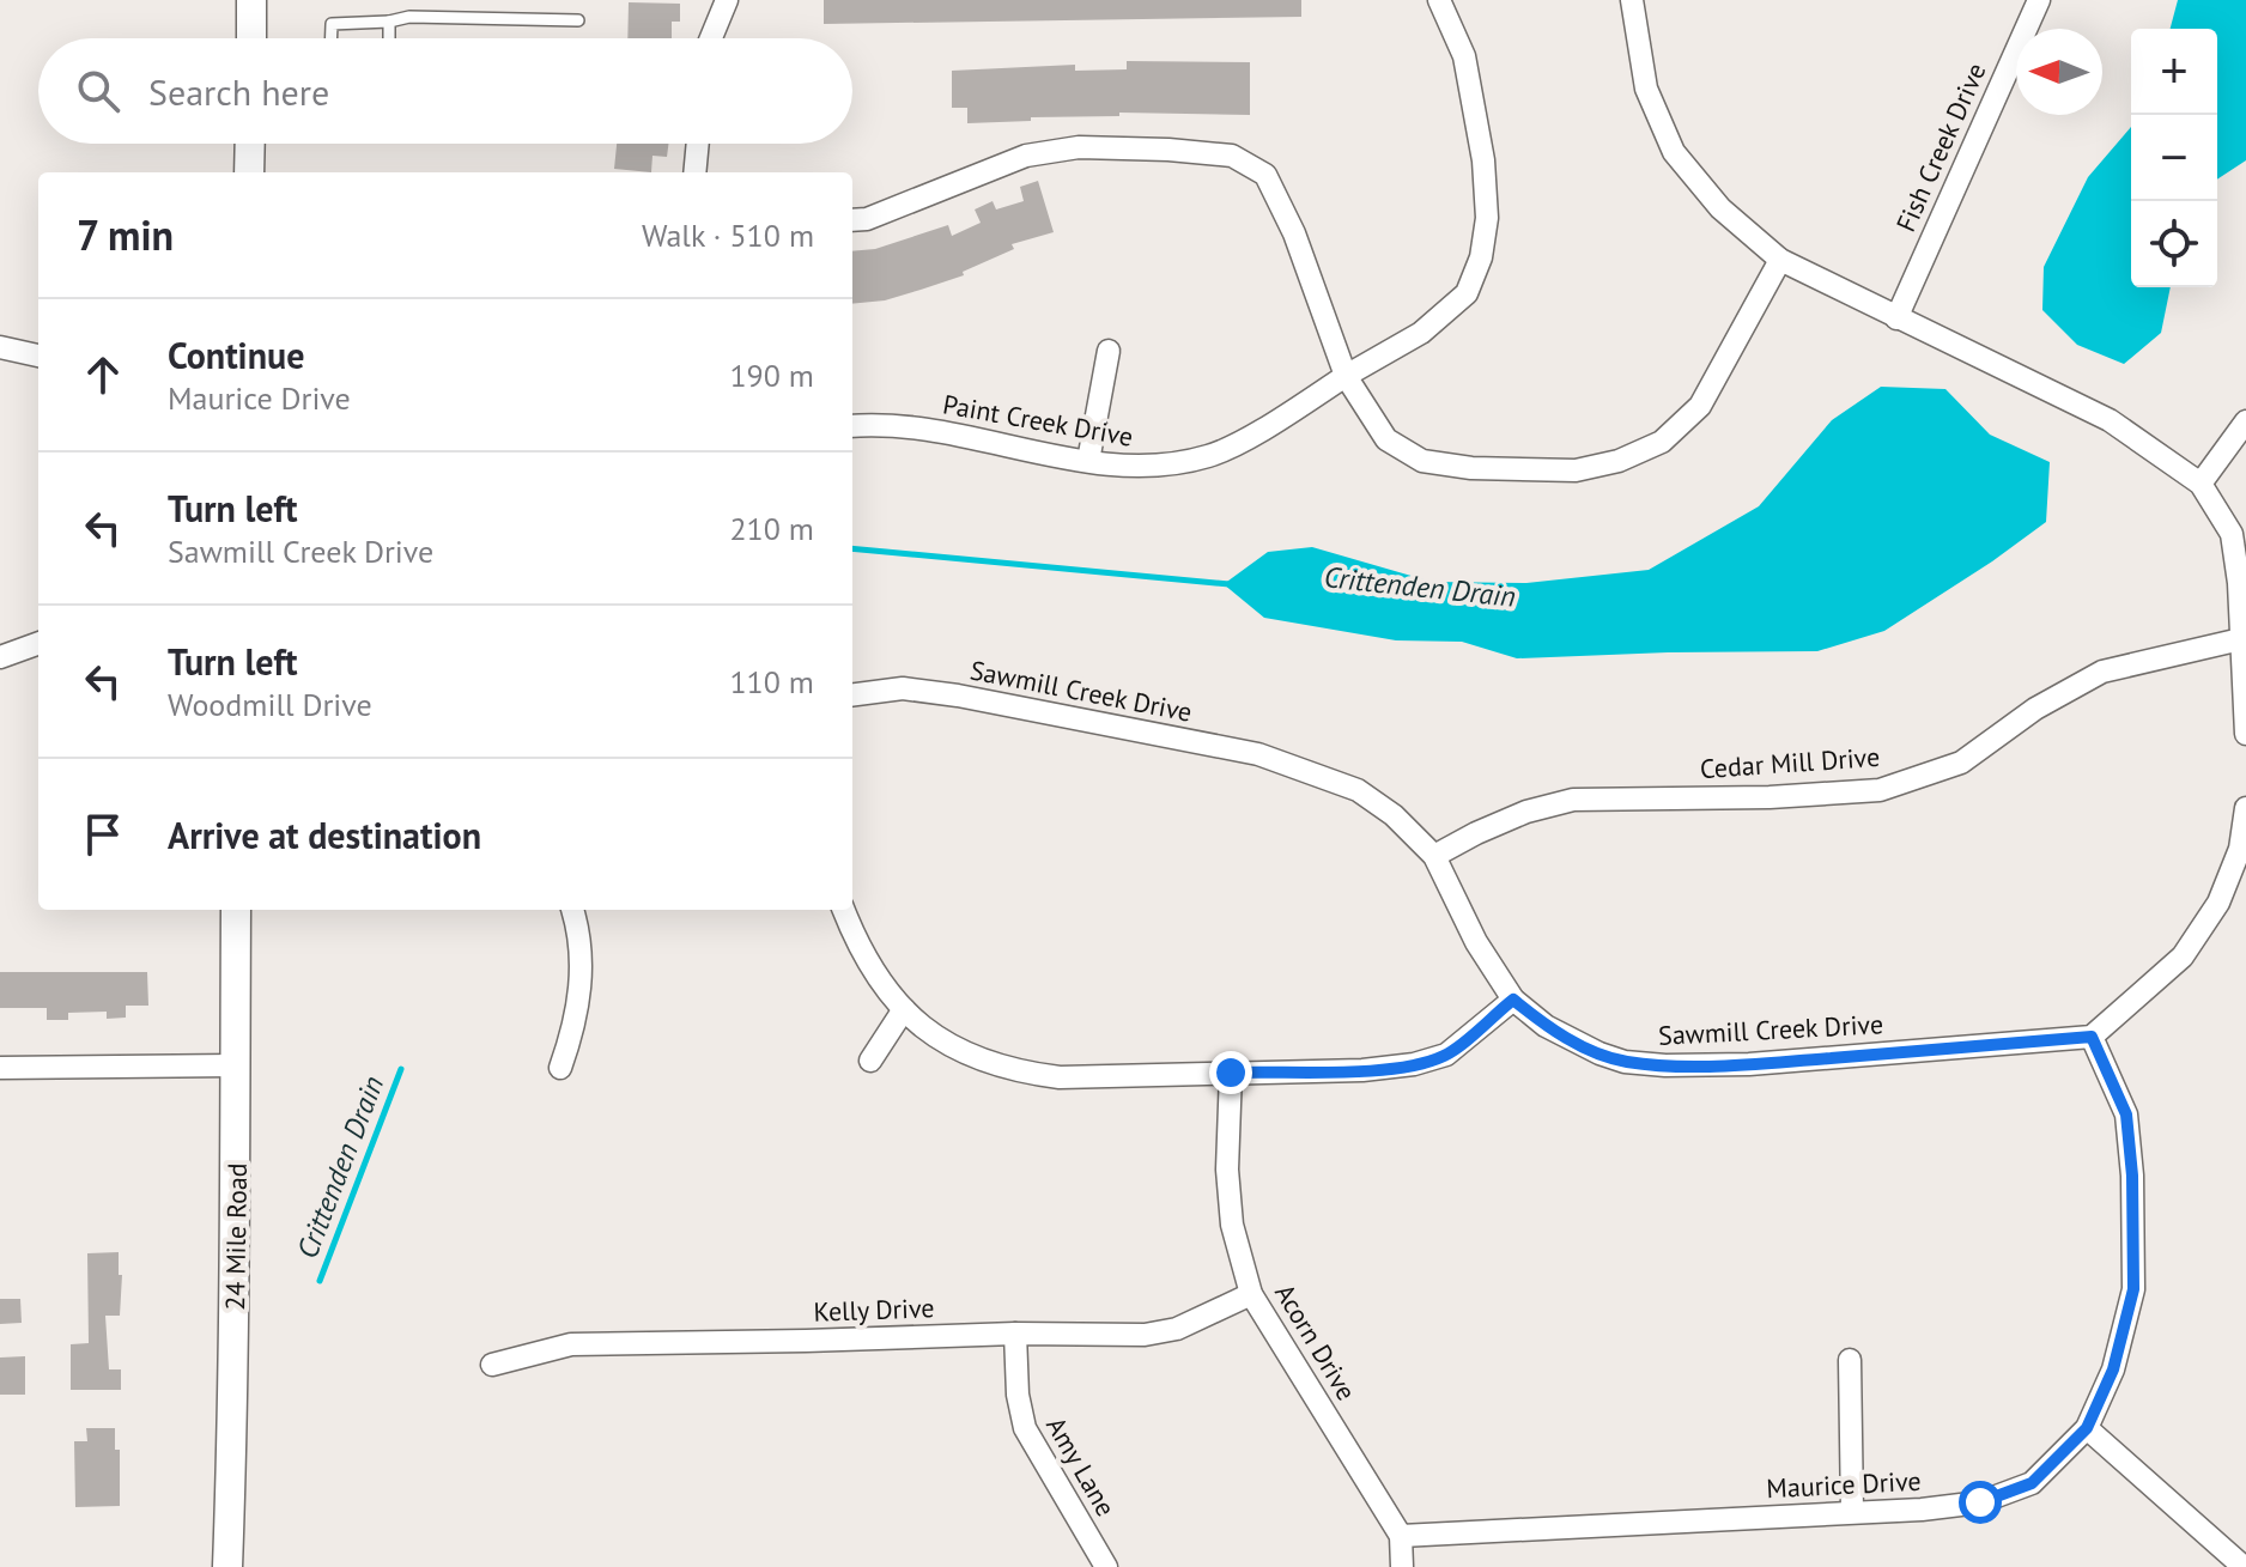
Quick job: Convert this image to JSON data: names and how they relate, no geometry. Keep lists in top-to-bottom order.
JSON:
{
  "streets": {
    "street": [
      "Fish Creek Drive",
      "Paint Creek Drive",
      "Sawmill Creek Drive",
      "Cedar Mill Drive",
      "24 Mile Road",
      "Kelly Drive",
      "Acorn Drive",
      "Amy Lane",
      "Maurice Drive"
    ]
  },
  "crossings": [
    ["Sawmill Creek Drive", "Cedar Mill Drive"],
    ["Sawmill Creek Drive", "Maurice Drive"],
    ["Kelly Drive", "Acorn Drive"],
    ["Kelly Drive", "Amy Lane"],
    ["Acorn Drive", "Maurice Drive"]
  ],
  "water": ["Crittenden Drain"],
  "north": "left",
  "page": {
    "map_buttons": ["+", "−"],
    "search": "Search here",
    "heading": ["7 min", "Walk · 510 m"],
    "list": [
      ["Continue", "Maurice Drive", "190 m"],
      ["Turn left", "Sawmill Creek Drive", "210 m"],
      ["Turn left", "Woodmill Drive", "110 m"],
      "Arrive at destination"
    ]
  }
}
